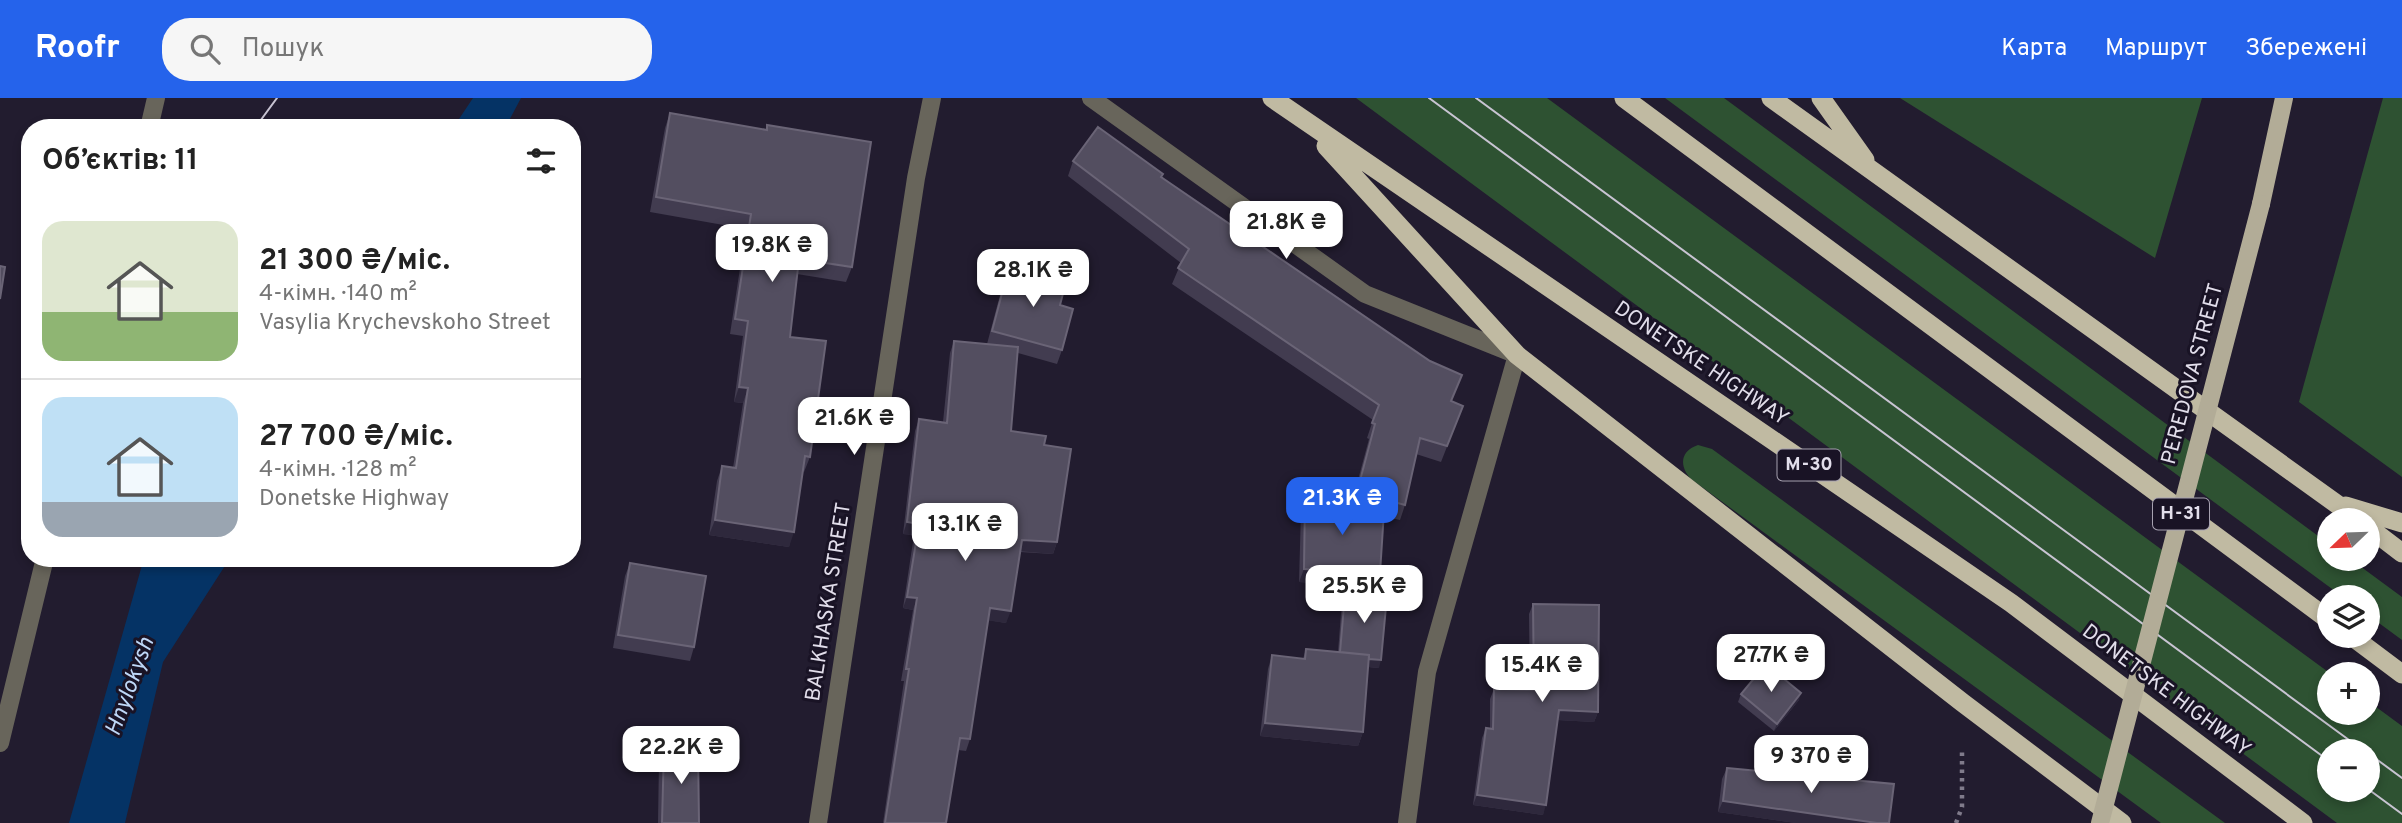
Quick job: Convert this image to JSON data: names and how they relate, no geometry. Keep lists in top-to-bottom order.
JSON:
{
  "streets": {
    "highway": ["DONETSKE HIGHWAY", "М-30"],
    "main road": ["PEREDOVA STREET", "Н-31"],
    "street": ["BALKHASKA STREET"]
  },
  "water": ["Hnylokysh"],
  "north": "bottom left",
  "page": {
    "header": "Roofr",
    "search": "Пошук",
    "nav": ["Карта", "Маршрут", "Збережені"],
    "heading": "Об’єктів: 11",
    "price": [
      "21.8K ₴",
      "19.8K ₴",
      "28.1K ₴",
      "21.6K ₴",
      "21.3K ₴",
      "13.1K ₴",
      "25.5K ₴",
      "27.7K ₴",
      "15.4K ₴",
      "22.2K ₴",
      "9 370 ₴"
    ],
    "list": [
      {
        "name": "21 300 ₴/міс.",
        "note": "4-кімн. · 140 m² · Vasylia Krychevskoho Street"
      },
      {
        "name": "27 700 ₴/міс.",
        "note": "4-кімн. · 128 m² · Donetske Highway"
      }
    ],
    "map_buttons": ["+", "−"]
  }
}
